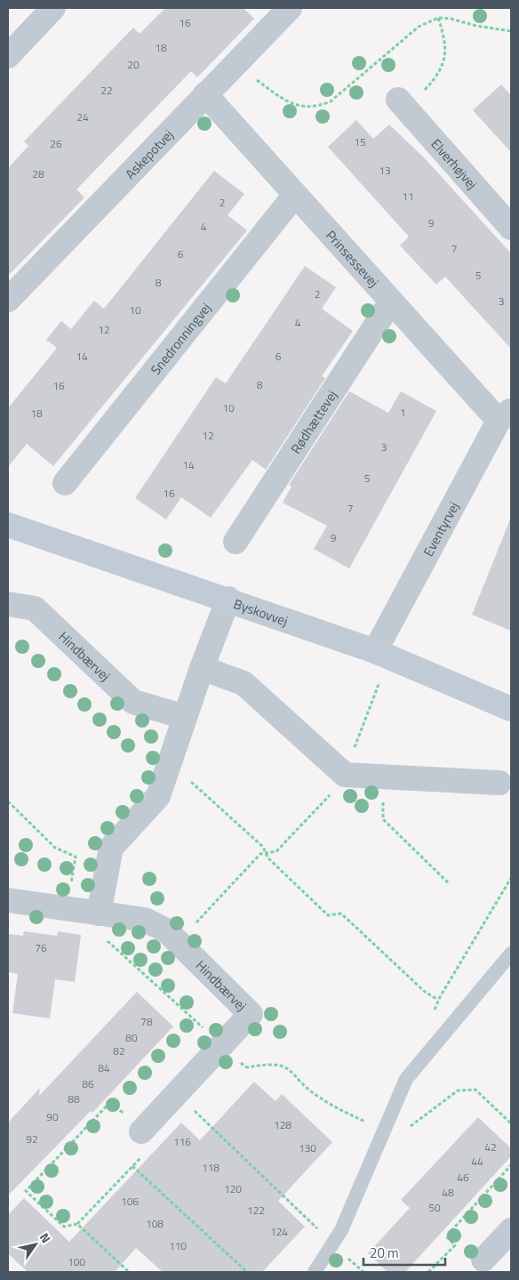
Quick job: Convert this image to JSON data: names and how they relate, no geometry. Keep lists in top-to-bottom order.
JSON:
{
  "streets": {
    "main road": ["Byskovvej"],
    "street": [
      "Askepotvej",
      "Elverhøjvej",
      "Prinsessevej",
      "Snedronningvej",
      "Rødhættevej",
      "Eventyrvej",
      "Hindbærvej"
    ]
  },
  "crossings": [
    ["Askepotvej", "Prinsessevej"],
    ["Prinsessevej", "Snedronningvej"],
    ["Prinsessevej", "Rødhættevej"],
    ["Prinsessevej", "Eventyrvej"],
    ["Eventyrvej", "Byskovvej"]
  ],
  "house_numbers": [
    "16",
    "18",
    "20",
    "22",
    "24",
    "15",
    "26",
    "13",
    "28",
    "11",
    "2",
    "9",
    "4",
    "7",
    "6",
    "5",
    "8",
    "2",
    "3",
    "10",
    "4",
    "12",
    "14",
    "6",
    "8",
    "16",
    "10",
    "1",
    "18",
    "12",
    "3",
    "14",
    "5",
    "16",
    "7",
    "9",
    "76",
    "78",
    "80",
    "82",
    "84",
    "86",
    "88",
    "90",
    "128",
    "92",
    "116",
    "42",
    "130",
    "44",
    "118",
    "46",
    "120",
    "48",
    "106",
    "50",
    "122",
    "108",
    "124",
    "110",
    "100"
  ],
  "scale_bar": "20 m",
  "north": "top right"
}
